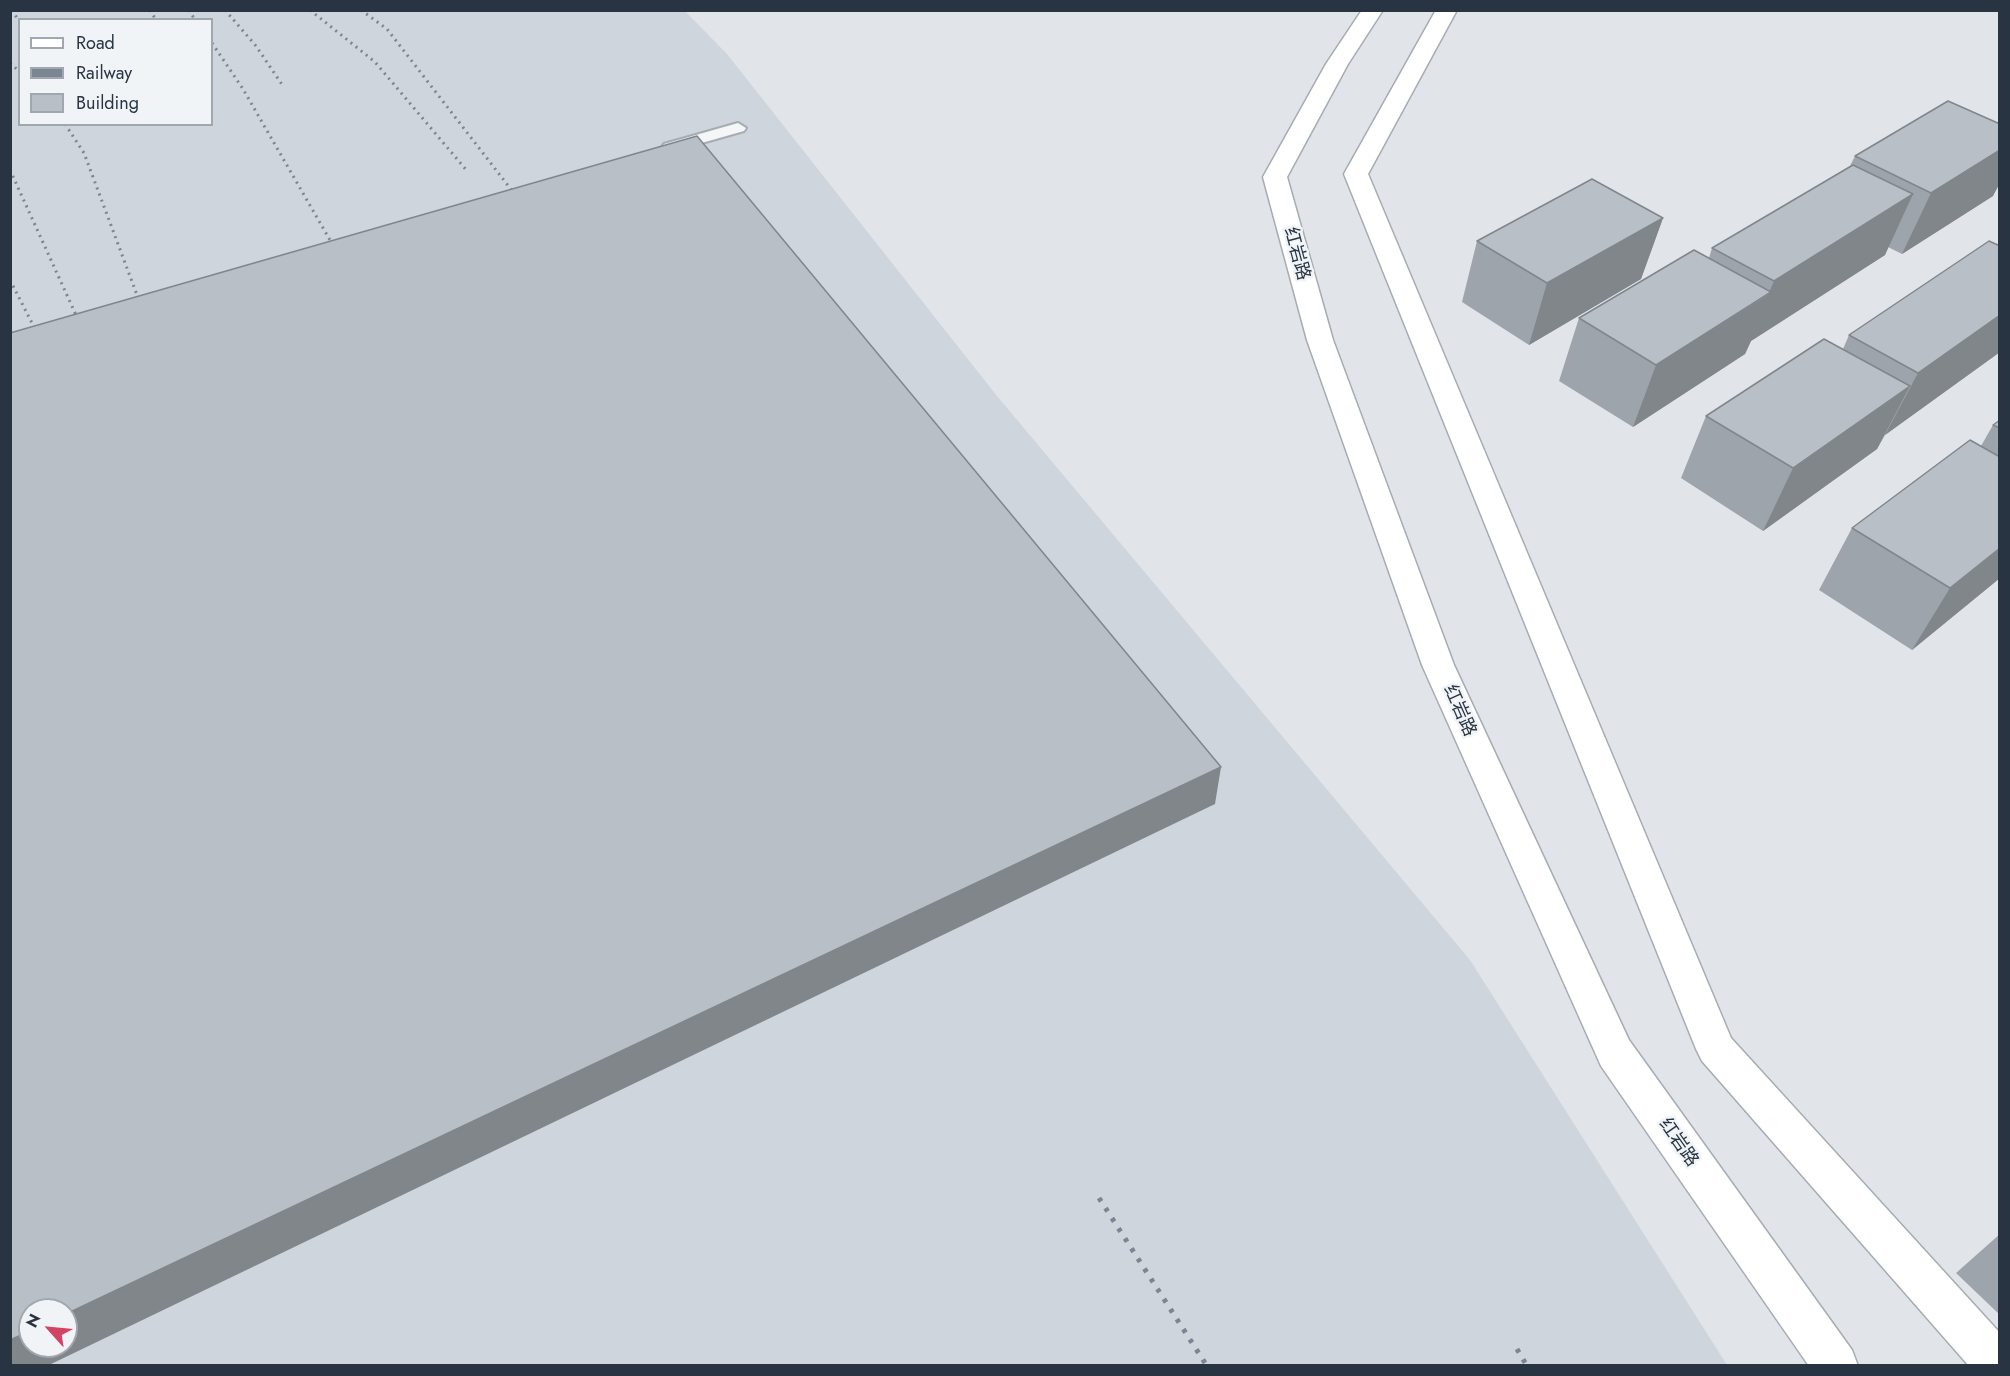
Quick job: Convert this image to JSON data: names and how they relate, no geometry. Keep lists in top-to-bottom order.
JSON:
{
  "streets": {
    "main road": ["红岩路"]
  },
  "legend": ["Road", "Railway", "Building"],
  "north": "top left"
}
